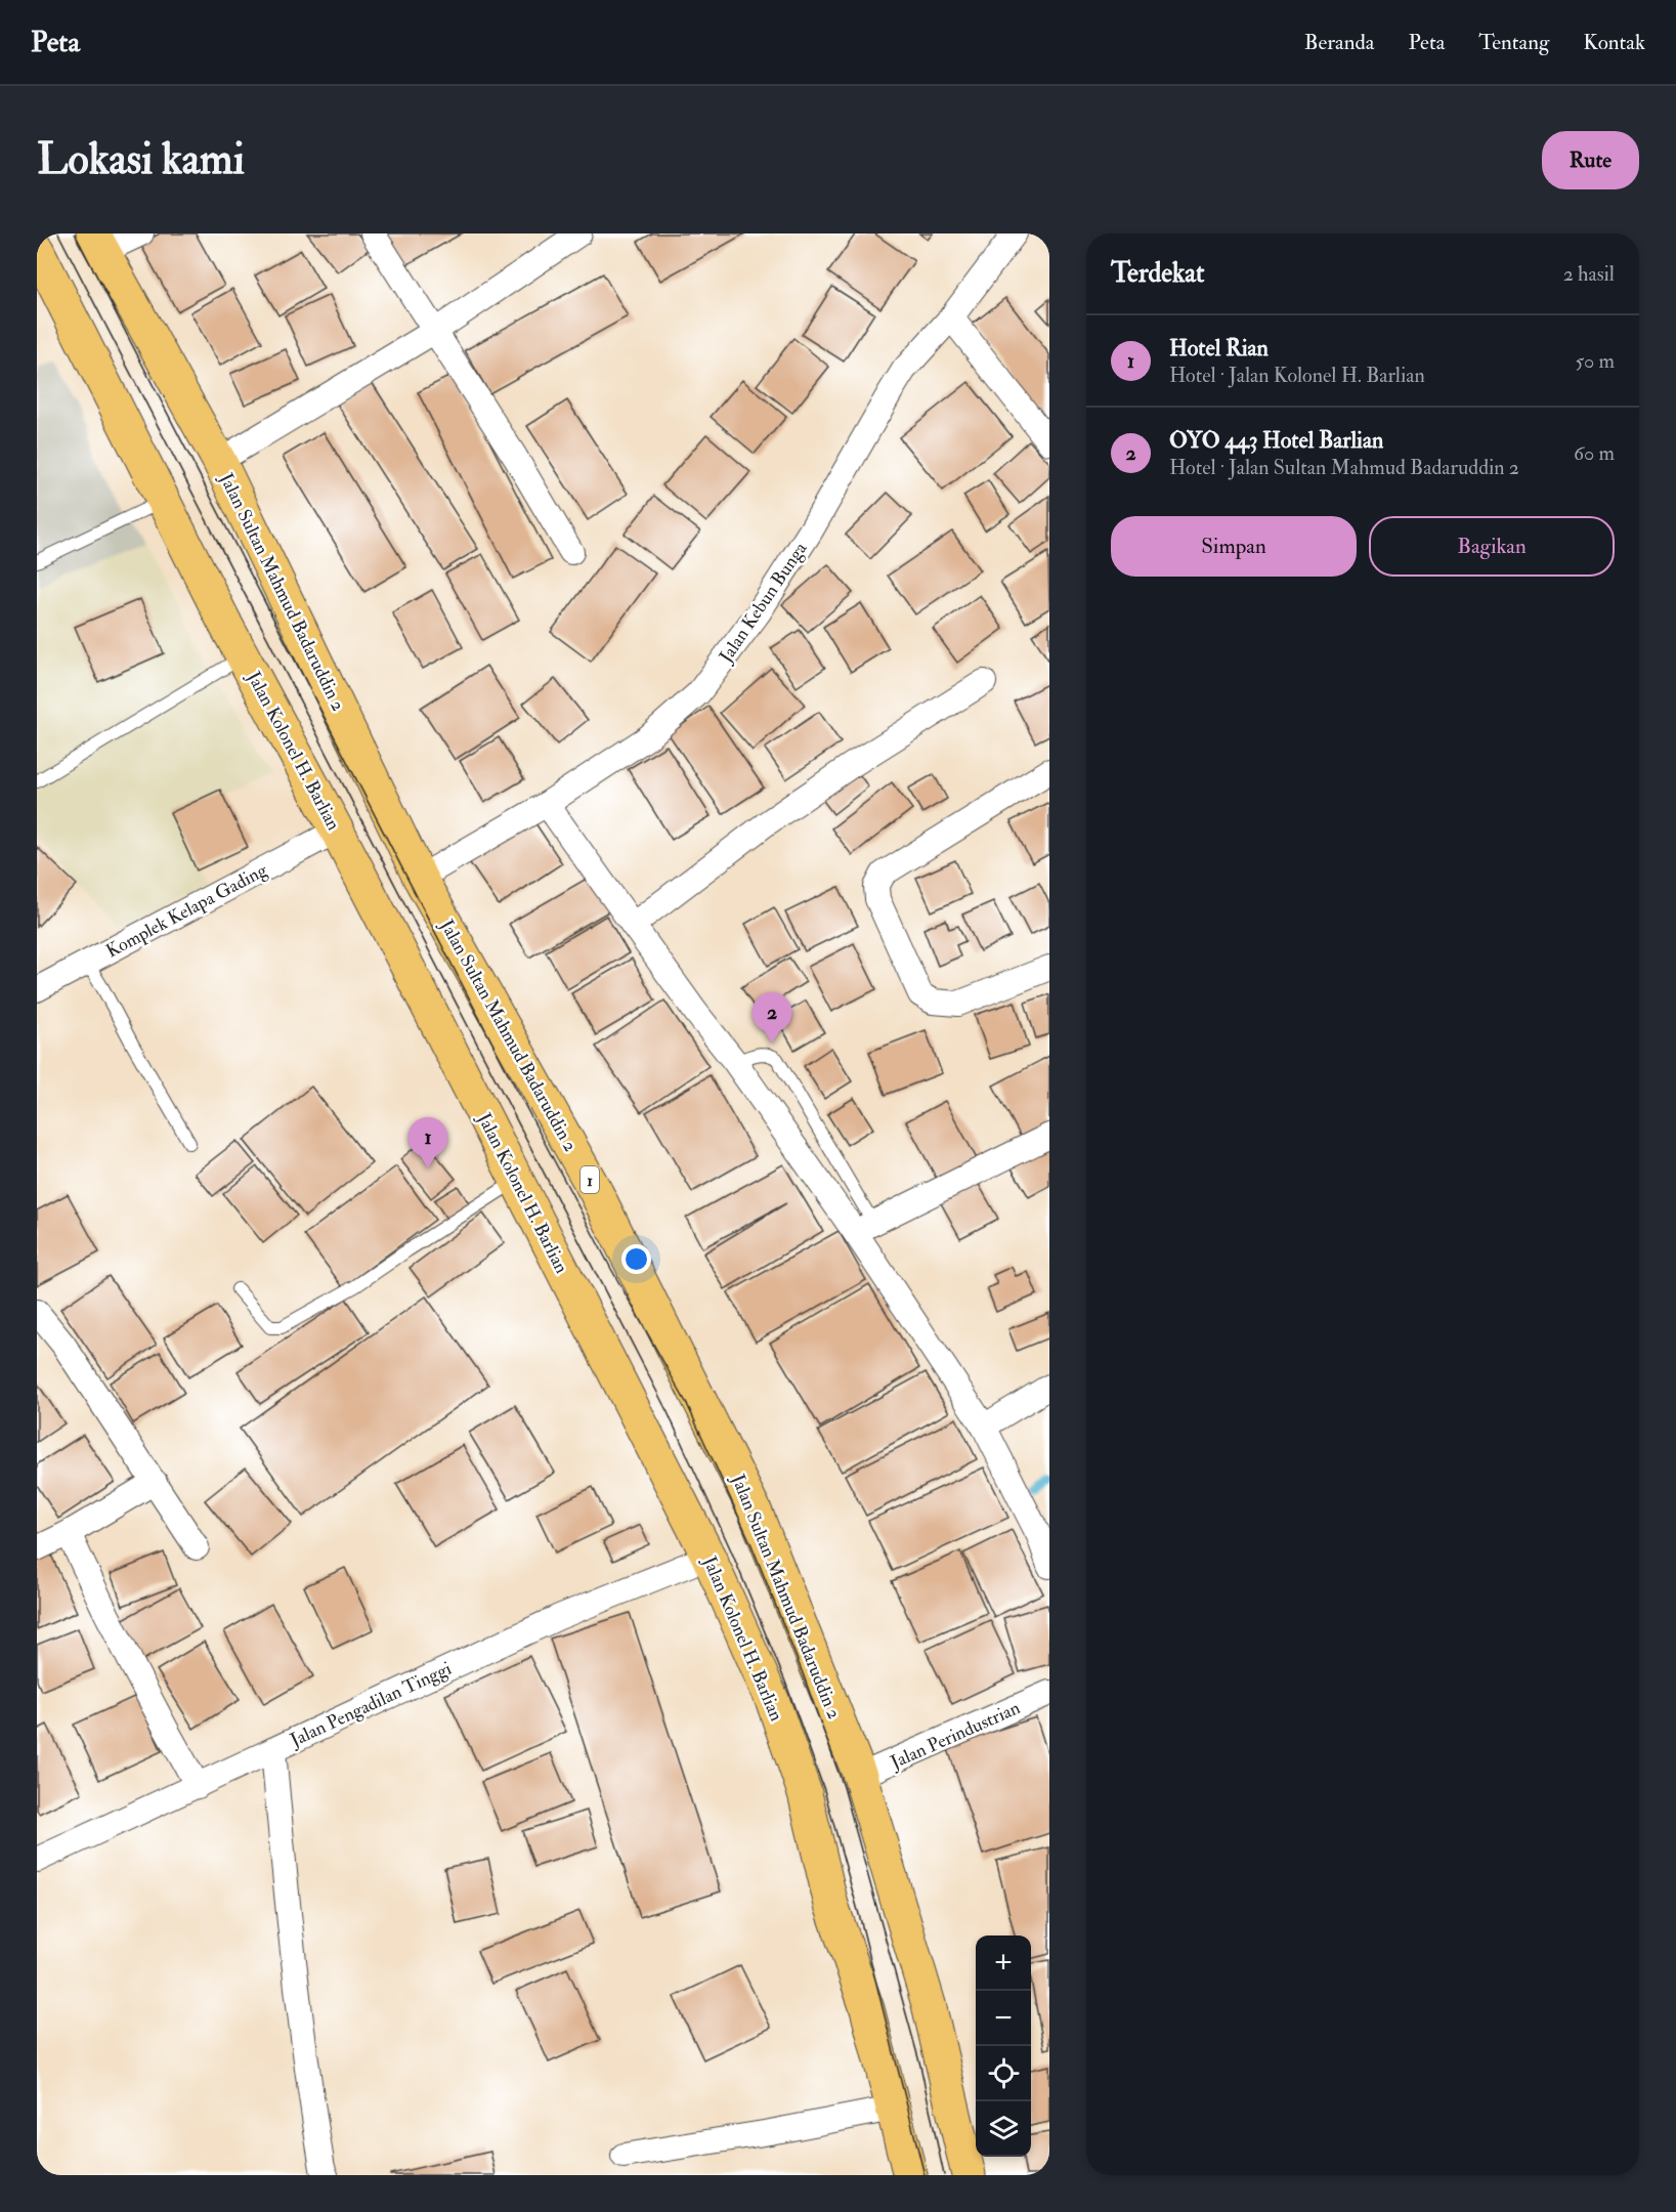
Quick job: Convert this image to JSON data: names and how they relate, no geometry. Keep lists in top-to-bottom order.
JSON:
{
  "streets": {
    "highway": ["Jalan Sultan Mahmud Badaruddin 2", "Jalan Kolonel H. Barlian", "1"],
    "street": [
      "Jalan Kebun Bunga",
      "Komplek Kelapa Gading",
      "Jalan Pengadilan Tinggi",
      "Jalan Perindustrian"
    ]
  },
  "crossings": [
    ["Jalan Sultan Mahmud Badaruddin 2", "Jalan Kebun Bunga"],
    ["Jalan Sultan Mahmud Badaruddin 2", "Jalan Perindustrian"],
    ["Jalan Kolonel H. Barlian", "Komplek Kelapa Gading"],
    ["Jalan Kolonel H. Barlian", "Jalan Pengadilan Tinggi"]
  ],
  "page": {
    "header": "Peta",
    "nav": [
      "Beranda",
      "Peta",
      "Tentang",
      "Kontak"
    ],
    "buttons": [
      "Rute",
      ["Simpan", "Bagikan"]
    ],
    "title": "Lokasi kami",
    "heading": ["Terdekat", "2 hasil"],
    "list": [
      {
        "mark": "1",
        "name": "Hotel Rian",
        "note": "Hotel · Jalan Kolonel H. Barlian",
        "value": "50 m"
      },
      {
        "mark": "2",
        "name": "OYO 443 Hotel Barlian",
        "note": "Hotel · Jalan Sultan Mahmud Badaruddin 2",
        "value": "60 m"
      }
    ],
    "pins": ["2", "1"],
    "map_buttons": ["+", "−"]
  }
}
